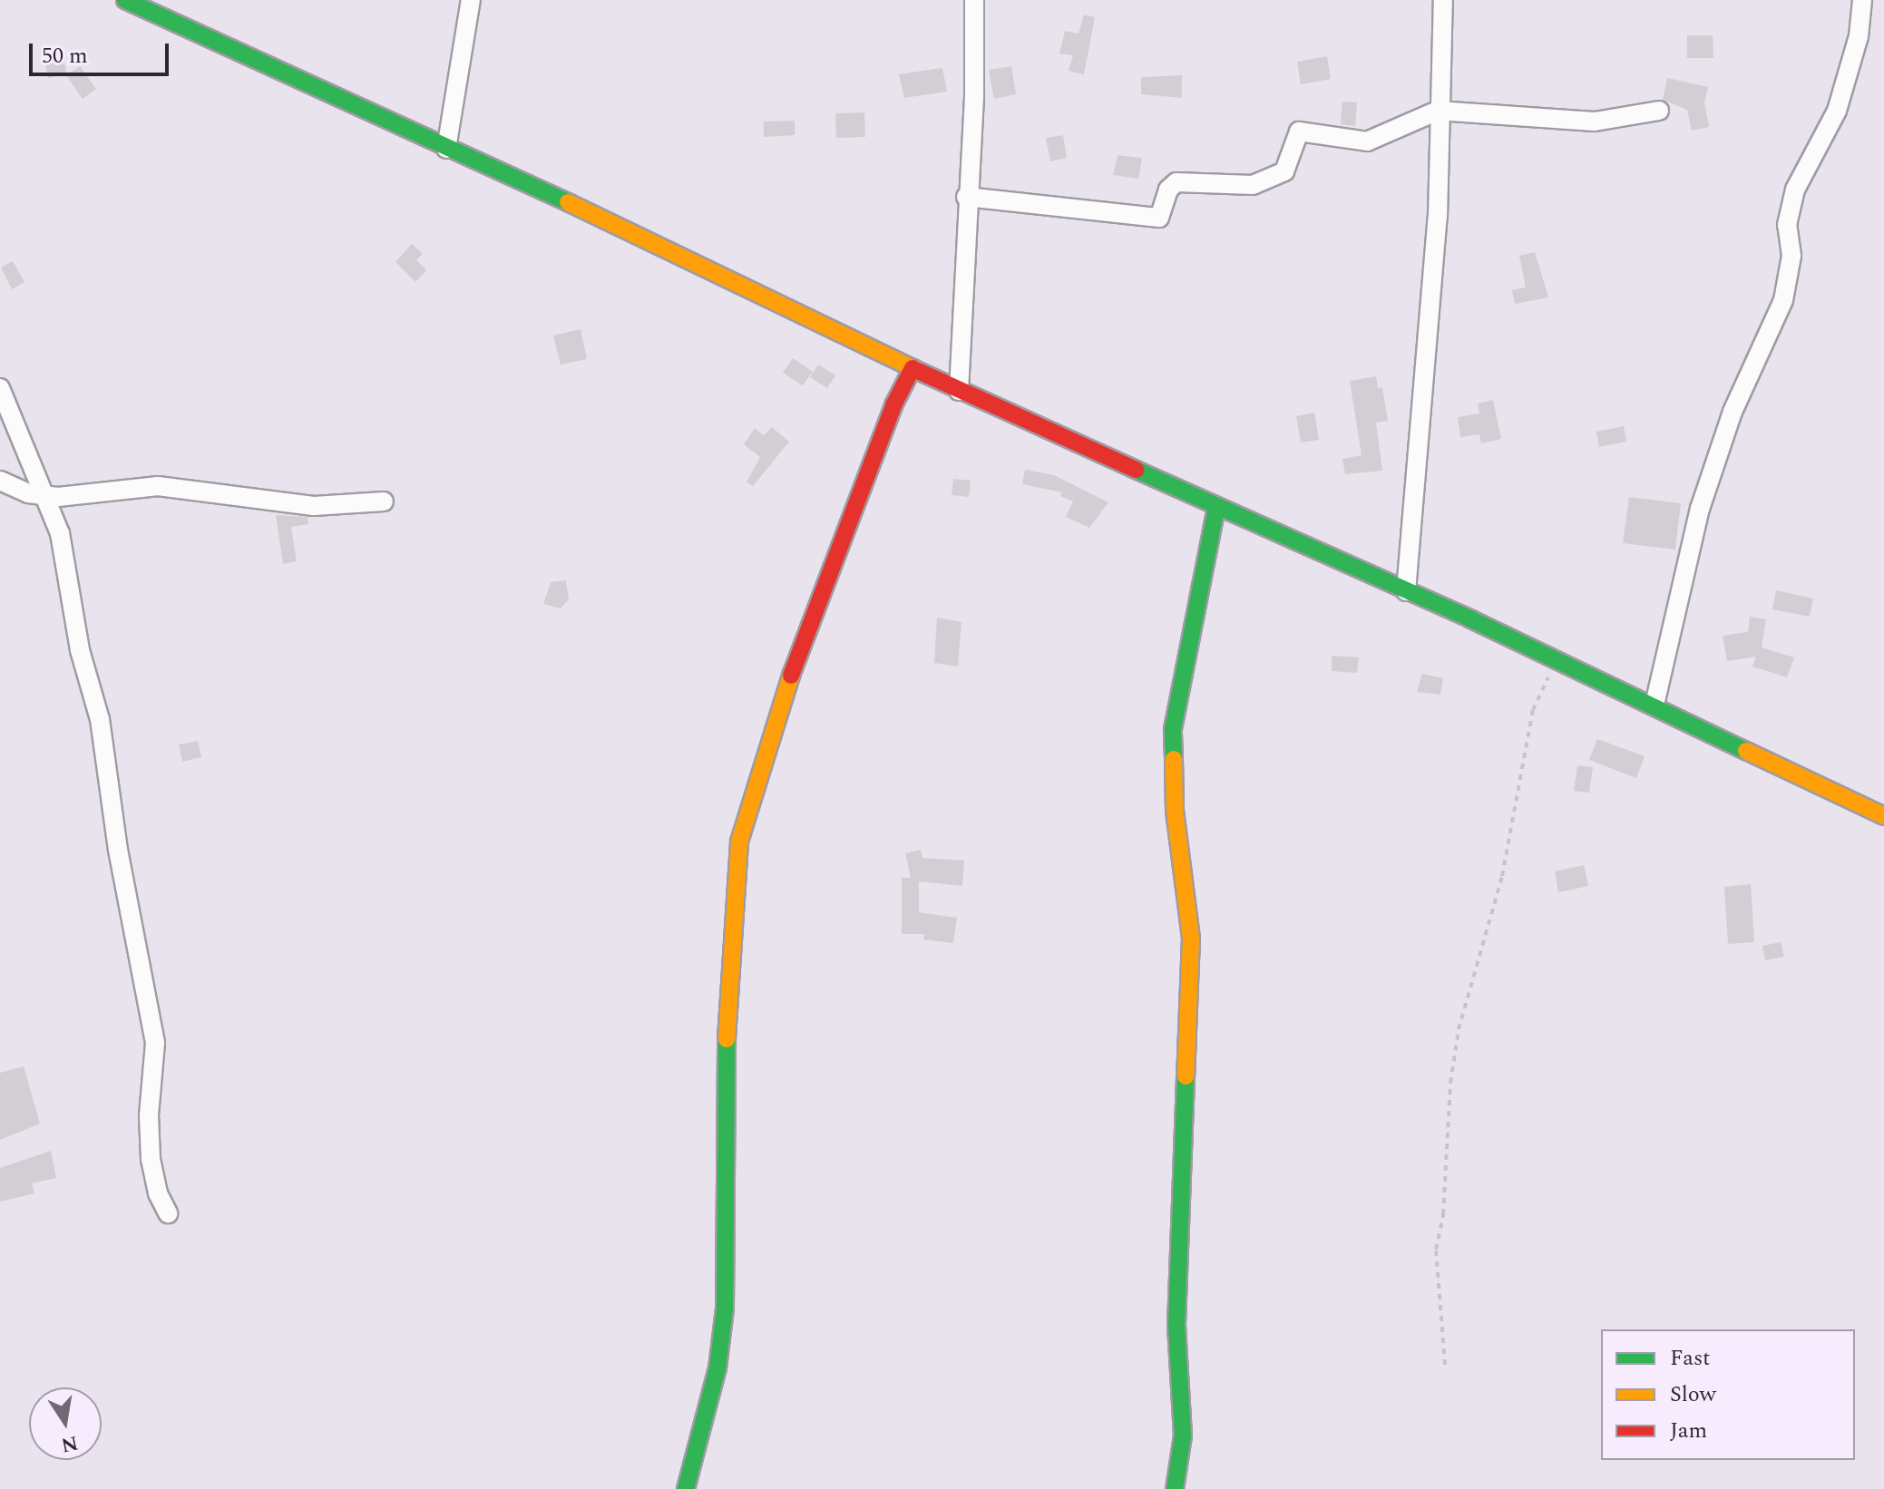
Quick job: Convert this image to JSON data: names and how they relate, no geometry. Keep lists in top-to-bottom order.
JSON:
{
  "legend": ["Fast", "Slow", "Jam"],
  "scale_bar": "50 m",
  "north": "bottom"
}
